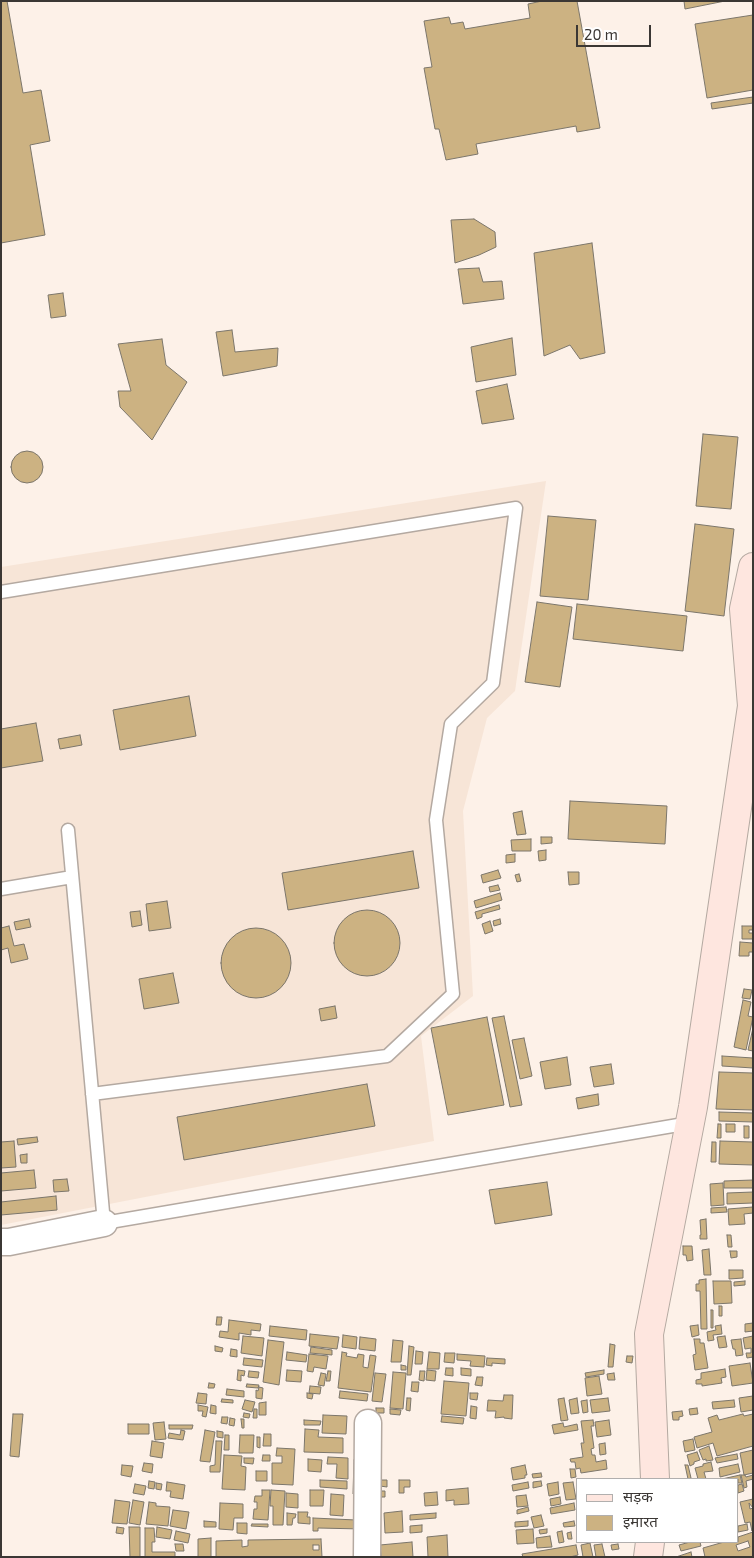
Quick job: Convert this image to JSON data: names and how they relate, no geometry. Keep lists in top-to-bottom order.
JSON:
{
  "legend": ["सड़क", "इमारत"],
  "scale_bar": "20 m"
}
